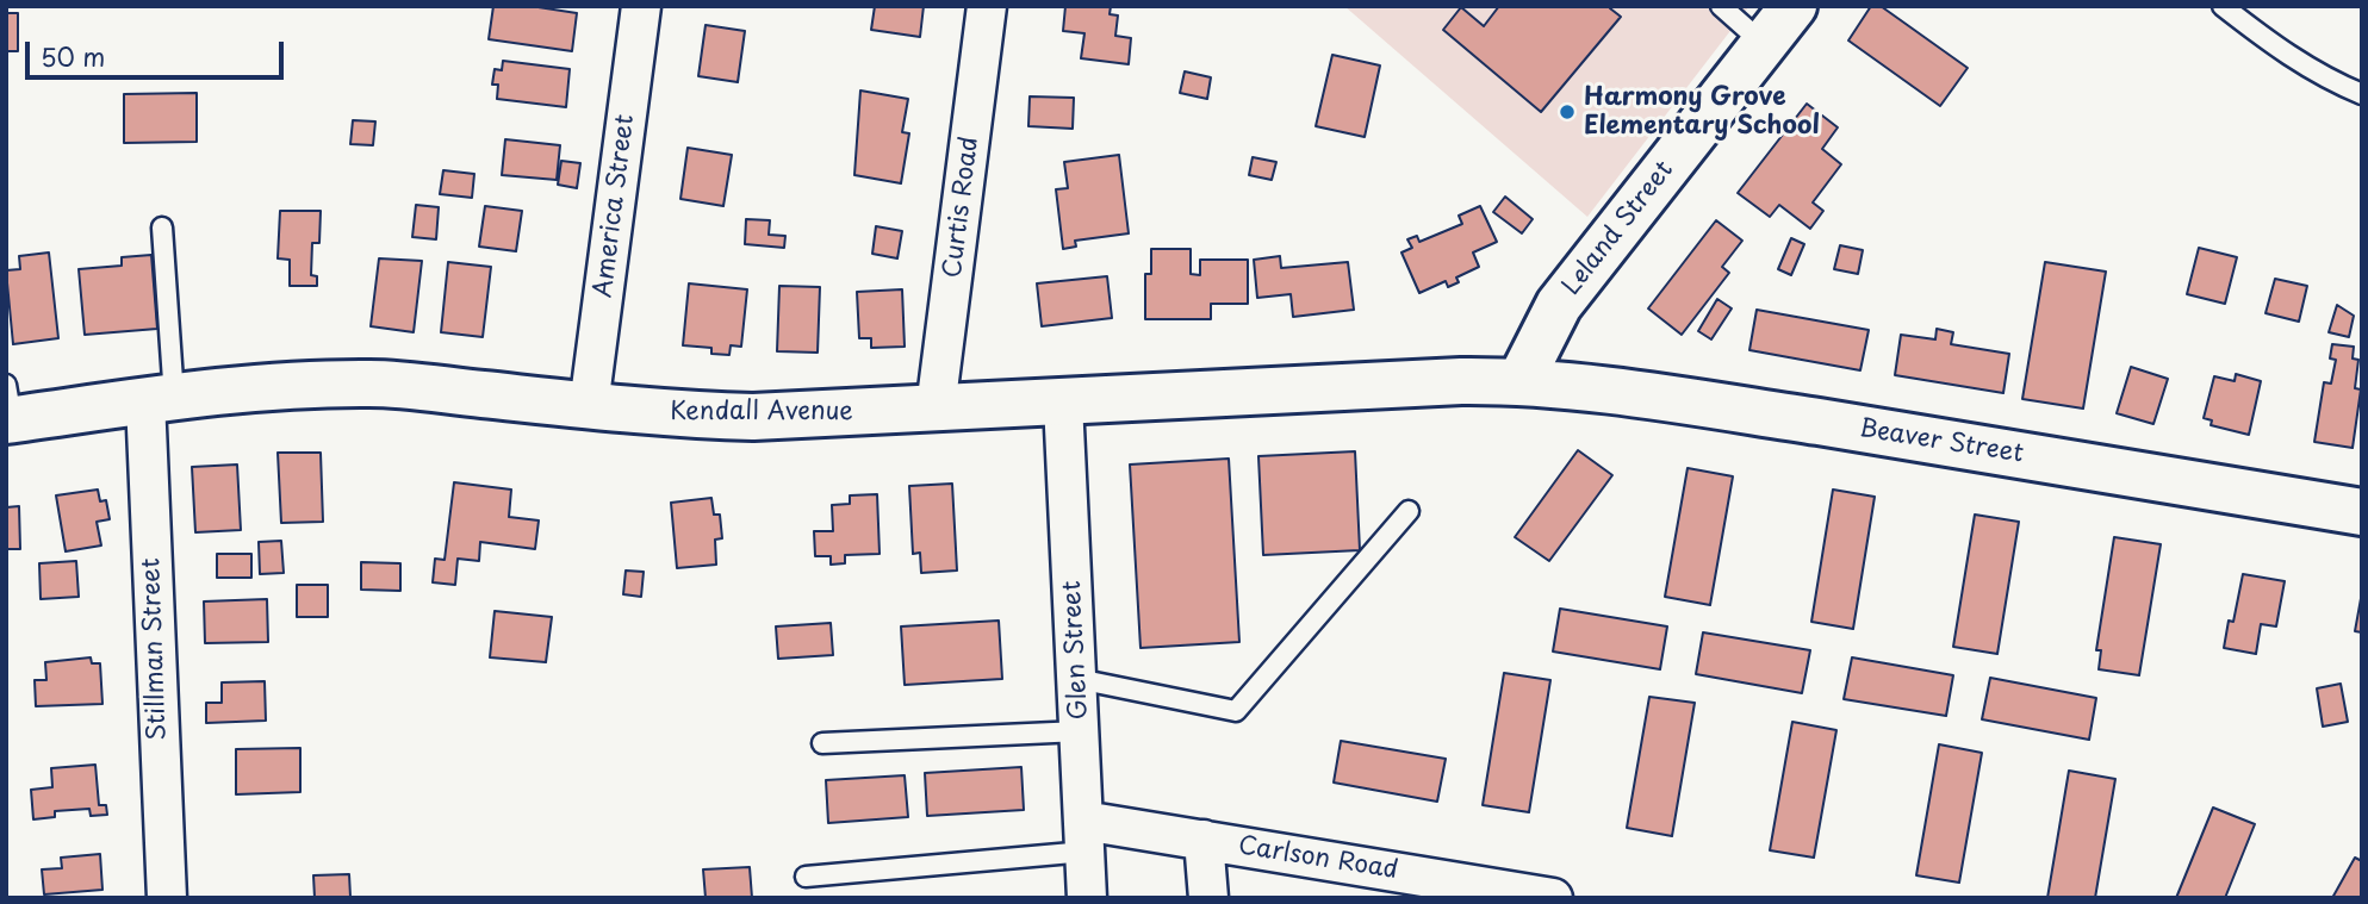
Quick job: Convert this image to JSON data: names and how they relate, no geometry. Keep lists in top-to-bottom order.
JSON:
{
  "streets": {
    "main road": ["Leland Street", "Kendall Avenue", "Beaver Street"],
    "street": [
      "America Street",
      "Curtis Road",
      "Stillman Street",
      "Glen Street",
      "Carlson Road"
    ]
  },
  "crossings": [
    ["America Street", "Kendall Avenue"],
    ["Curtis Road", "Kendall Avenue"],
    ["Leland Street", "Kendall Avenue"],
    ["Leland Street", "Beaver Street"],
    ["Kendall Avenue", "Beaver Street"],
    ["Kendall Avenue", "Stillman Street"],
    ["Kendall Avenue", "Glen Street"],
    ["Glen Street", "Carlson Road"]
  ],
  "places": ["Harmony Grove Elementary School"],
  "scale_bar": "50 m"
}
